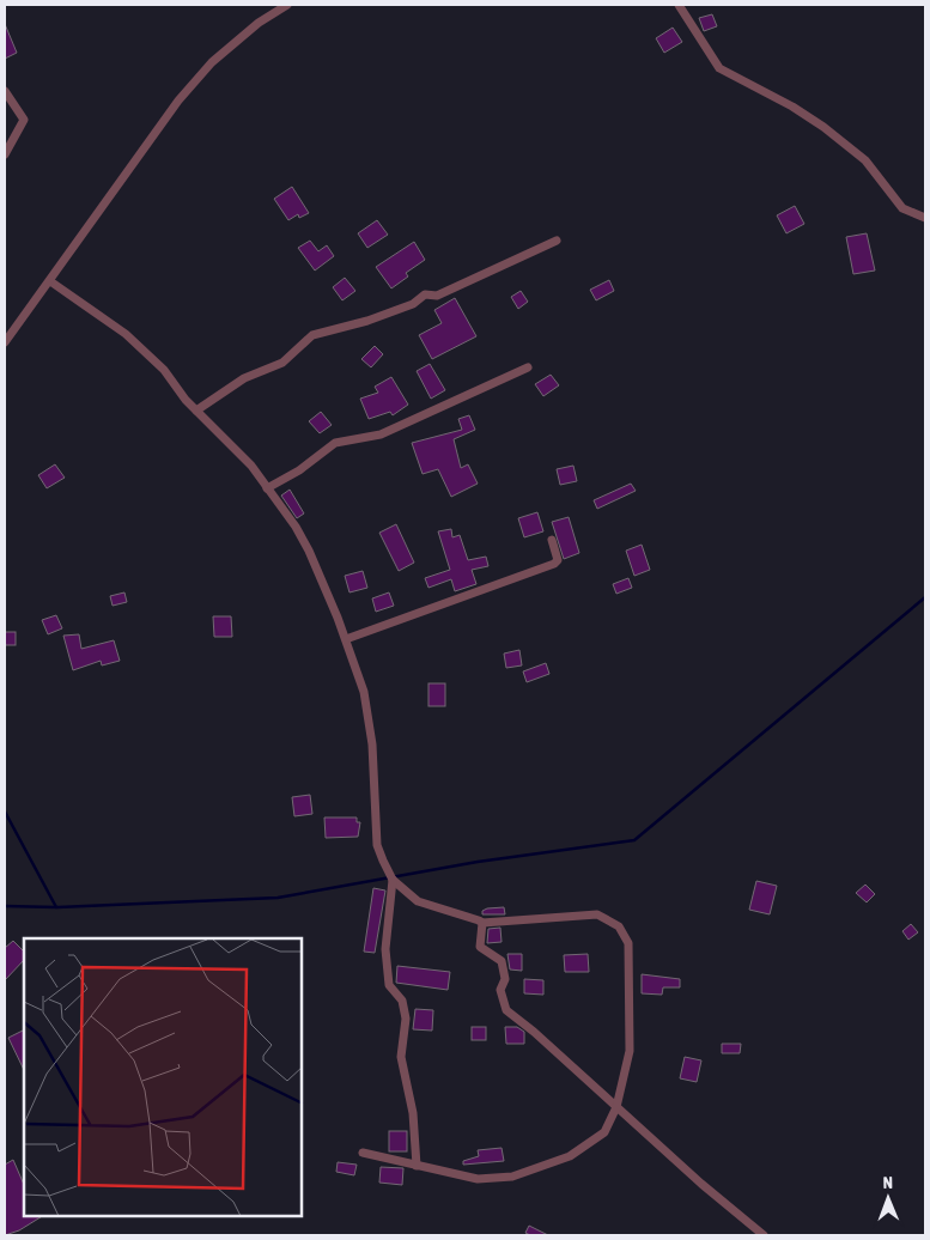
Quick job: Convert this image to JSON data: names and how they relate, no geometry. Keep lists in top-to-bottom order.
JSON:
{
  "north": "top"
}
